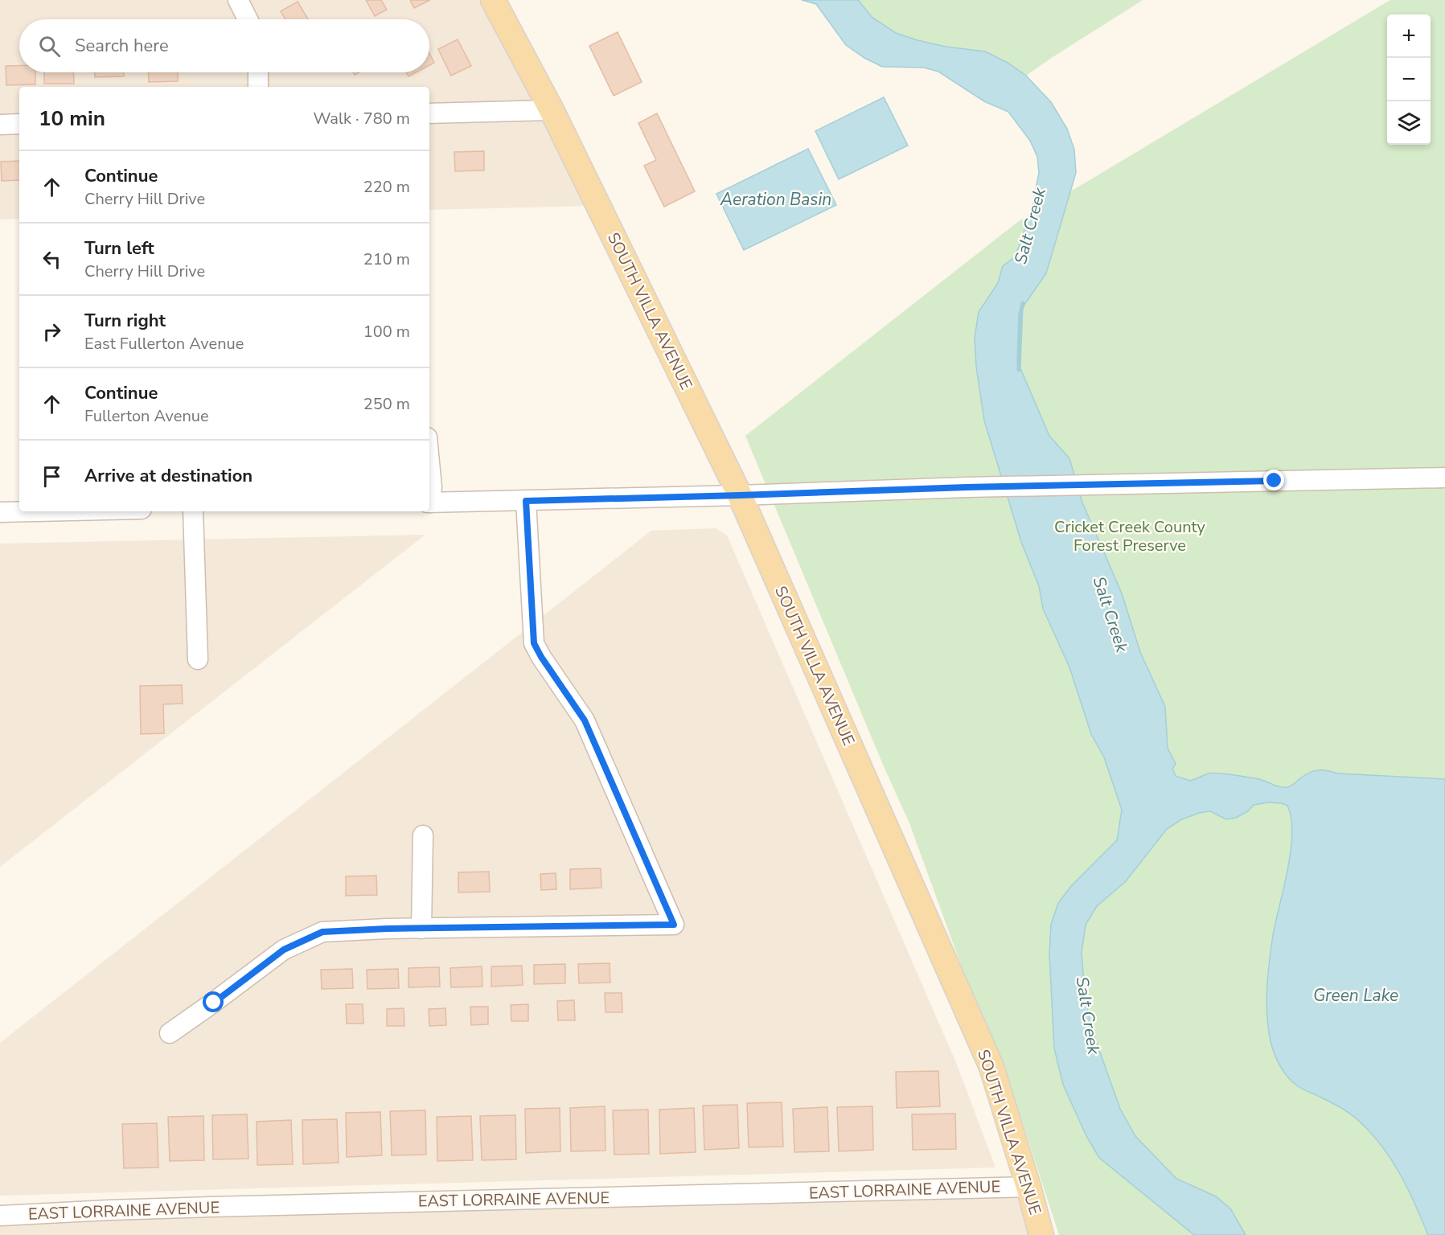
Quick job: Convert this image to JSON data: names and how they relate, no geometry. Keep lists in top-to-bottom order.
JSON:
{
  "streets": {
    "main road": ["SOUTH VILLA AVENUE"],
    "street": ["EAST LORRAINE AVENUE"]
  },
  "crossings": [
    ["SOUTH VILLA AVENUE", "EAST LORRAINE AVENUE"]
  ],
  "water": ["Aeration Basin", "Salt Creek", "Green Lake"],
  "parks": ["Cricket Creek County Forest Preserve"],
  "page": {
    "map_buttons": ["+", "−"],
    "search": "Search here",
    "heading": ["10 min", "Walk · 780 m"],
    "list": [
      ["Continue", "Cherry Hill Drive", "220 m"],
      ["Turn left", "Cherry Hill Drive", "210 m"],
      ["Turn right", "East Fullerton Avenue", "100 m"],
      ["Continue", "Fullerton Avenue", "250 m"],
      "Arrive at destination"
    ]
  }
}
